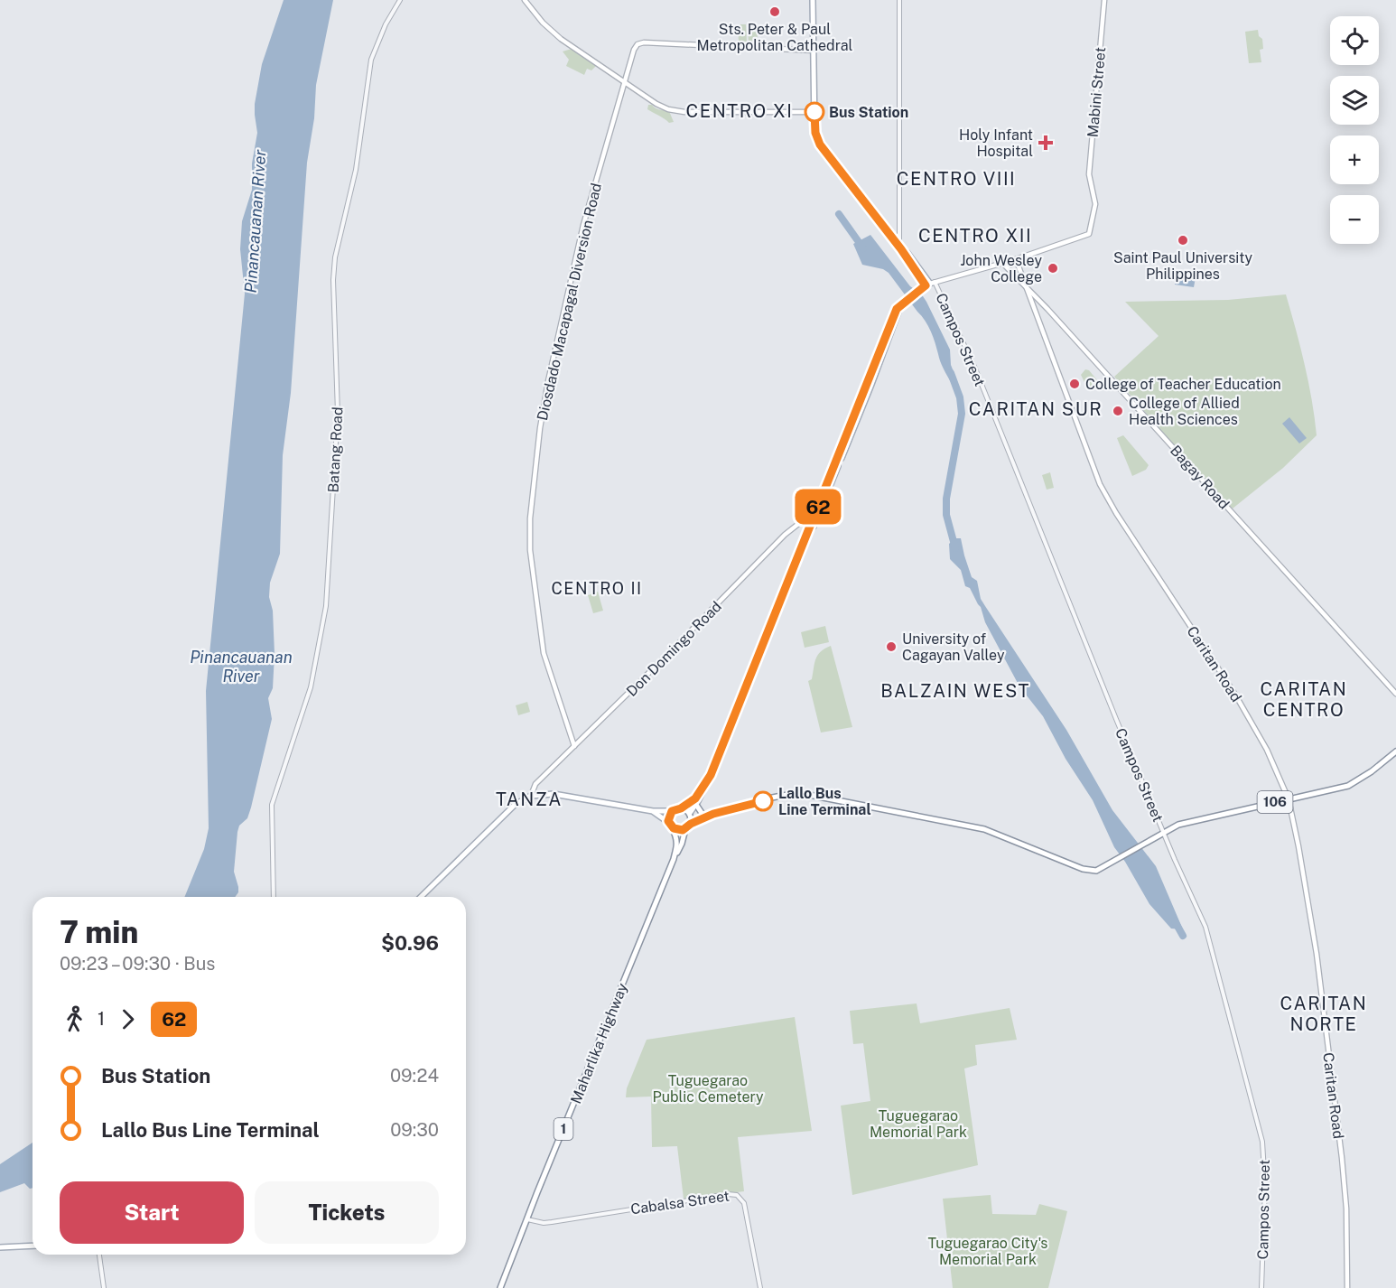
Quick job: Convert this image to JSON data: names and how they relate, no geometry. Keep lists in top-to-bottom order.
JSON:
{
  "streets": {
    "main road": [
      "Mabini Street",
      "Diosdado Macapagal Diversion Road",
      "Bagay Road",
      "Don Domingo Road",
      "Caritan Road",
      "106",
      "Maharlika Highway",
      "1"
    ],
    "street": ["Campos Street", "Batang Road", "Cabalsa Street"]
  },
  "crossings": [
    ["Mabini Street", "Caritan Road"],
    ["Diosdado Macapagal Diversion Road", "Don Domingo Road"],
    ["Campos Street", "106"],
    ["Bagay Road", "Caritan Road"],
    ["Caritan Road", "106"],
    ["106", "Maharlika Highway"],
    ["106", "1"],
    ["Maharlika Highway", "1"],
    ["Maharlika Highway", "Cabalsa Street"]
  ],
  "districts": [
    "CENTRO XI",
    "CENTRO VIII",
    "CENTRO XII",
    "CARITAN SUR",
    "CENTRO II",
    "CARITAN CENTRO",
    "BALZAIN WEST",
    "TANZA",
    "CARITAN NORTE"
  ],
  "water": ["Pinancauanan River"],
  "parks": ["Tuguegarao Public Cemetery", "Tuguegarao Memorial Park", "Tuguegarao City's Memorial Park"],
  "places": {
    "other": [
      "Sts. Peter & Paul Metropolitan Cathedral",
      "Bus Station",
      "Saint Paul University Philippines",
      "John Wesley College",
      "College of Teacher Education",
      "College of Allied Health Sciences",
      "University of Cagayan Valley",
      "Lallo Bus Line Terminal"
    ],
    "health": ["Holy Infant Hospital"]
  },
  "lines": ["bus line 62"],
  "page": {
    "on_map": "62",
    "map_buttons": ["+", "−"],
    "heading": ["7 min", "09:23 – 09:30 · Bus", "$0.96"],
    "legs": ["1", "62"],
    "list": [
      {
        "name": "Bus Station",
        "value": "09:24"
      },
      {
        "name": "Lallo Bus Line Terminal",
        "value": "09:30"
      }
    ],
    "buttons": ["Start", "Tickets"]
  }
}
